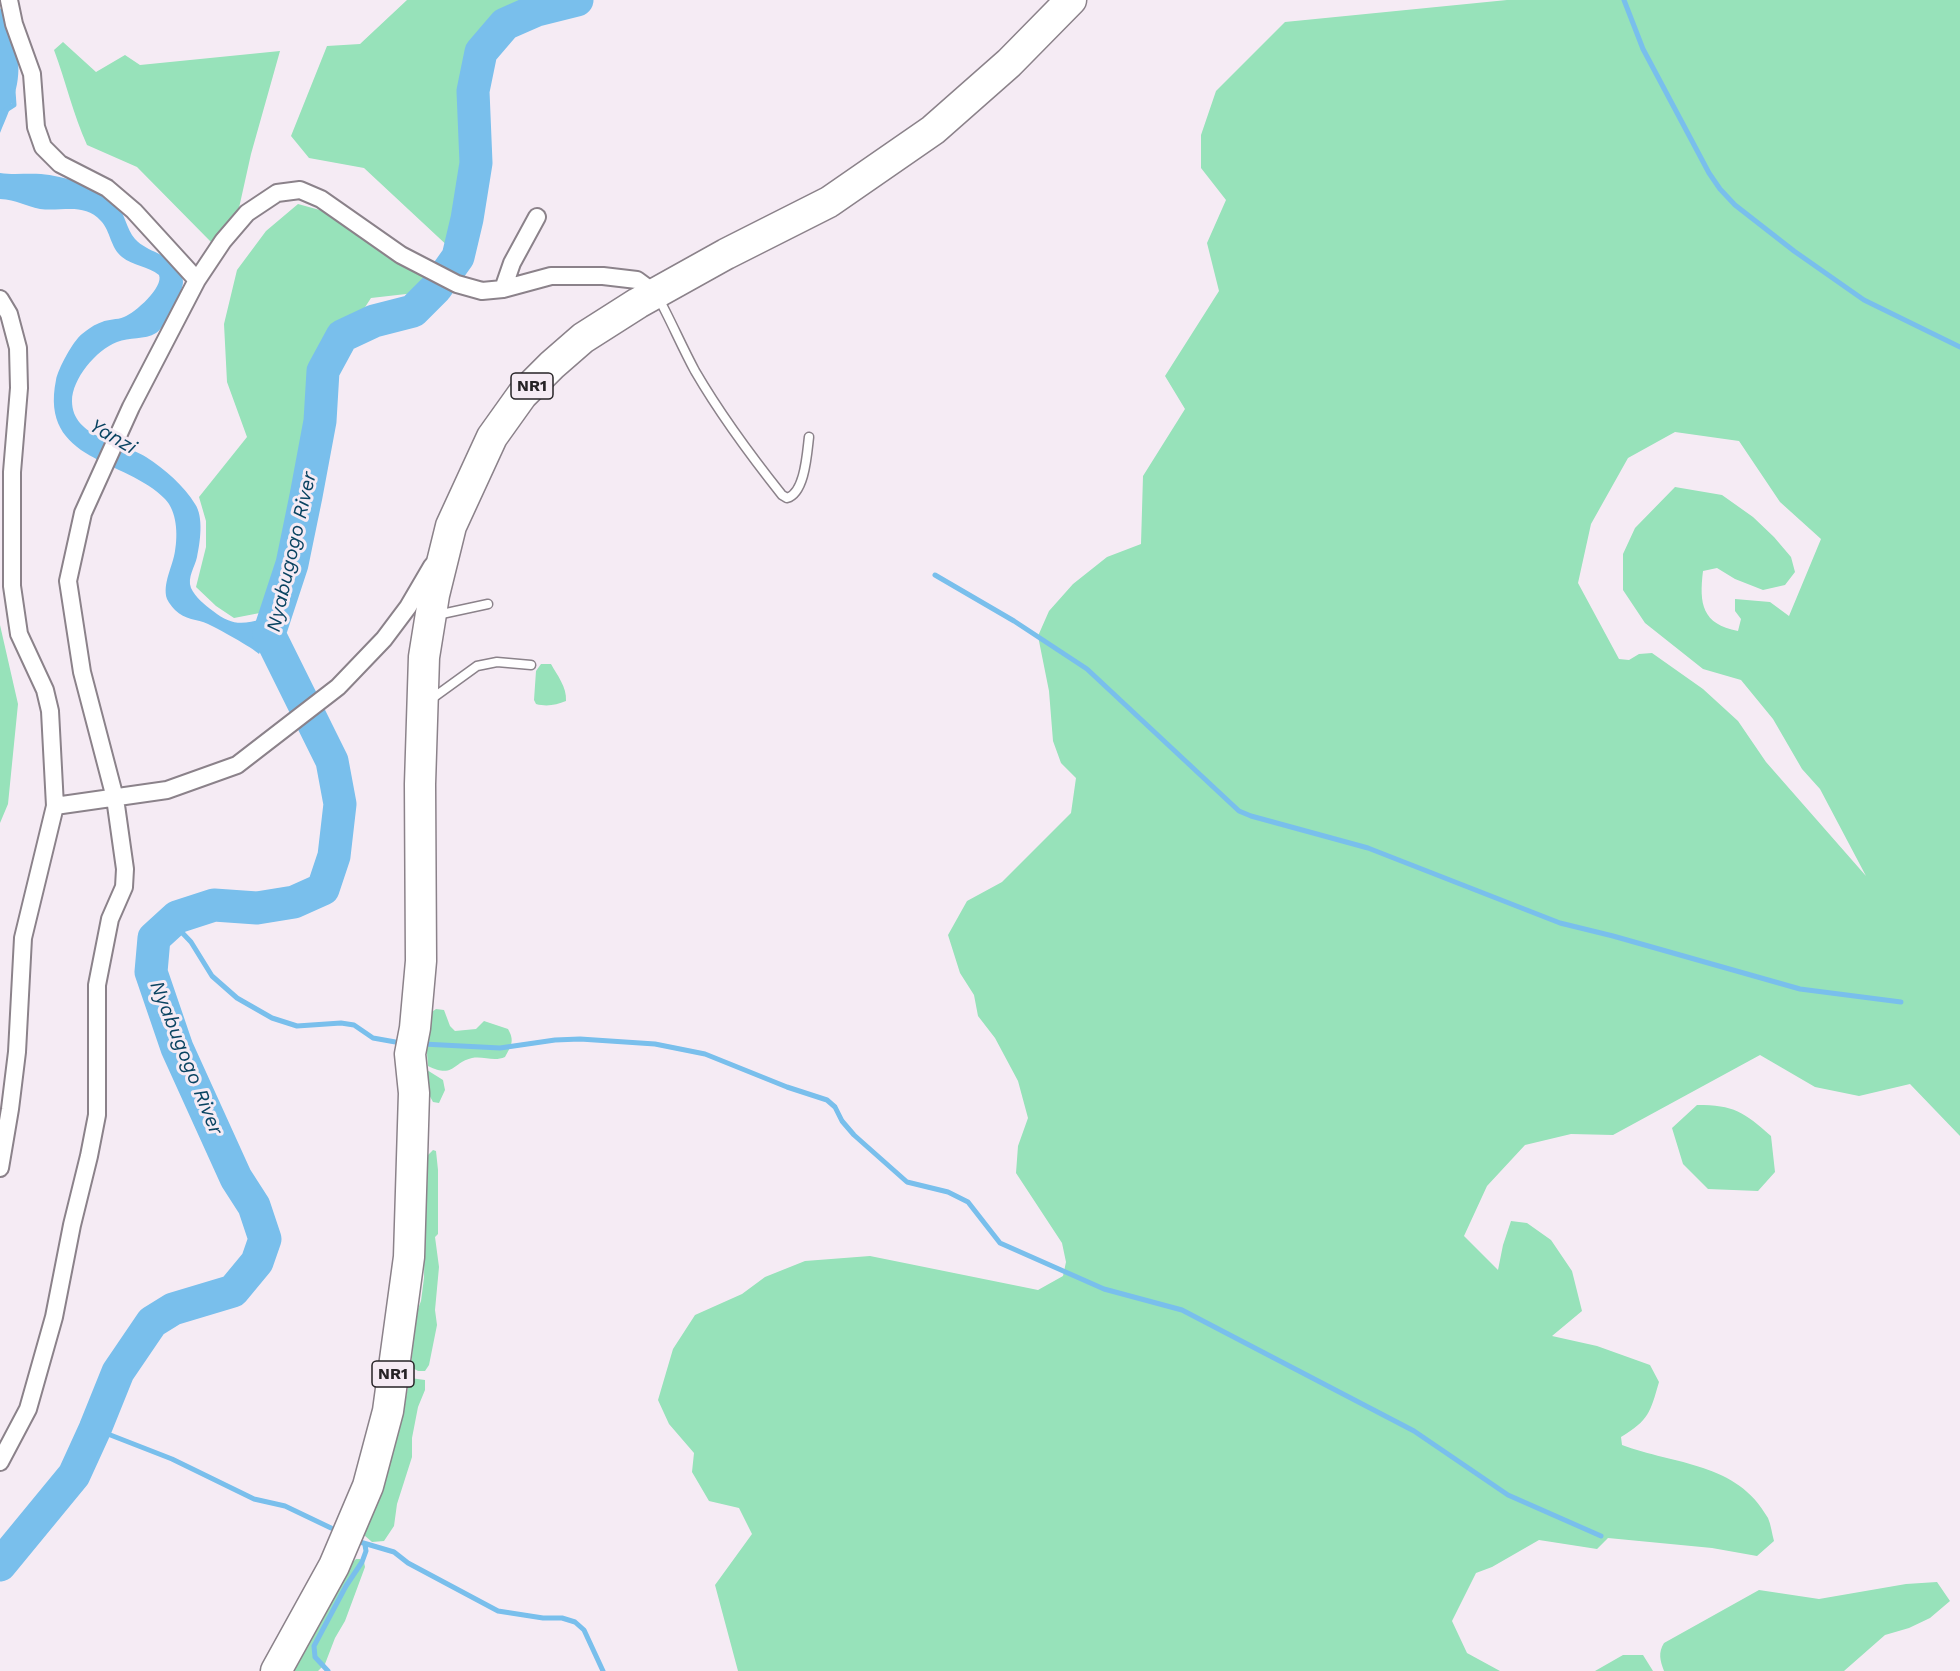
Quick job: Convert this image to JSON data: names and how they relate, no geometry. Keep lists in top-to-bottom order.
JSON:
{
  "streets": {
    "highway": ["NR1"]
  },
  "water": ["Yanzi", "Nyabugogo River"]
}
